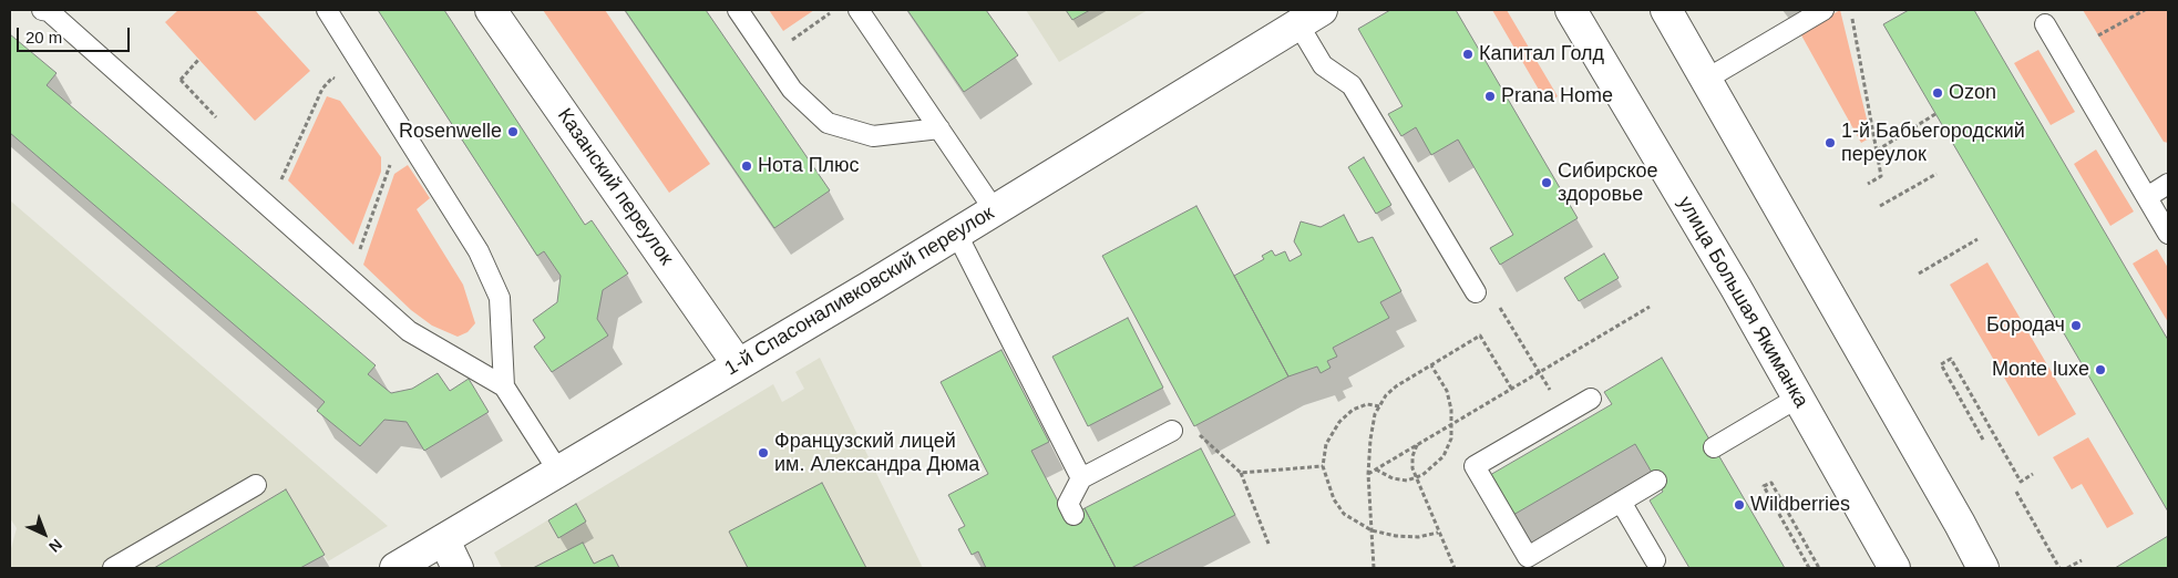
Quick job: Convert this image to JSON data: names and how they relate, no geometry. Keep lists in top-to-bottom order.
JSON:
{
  "streets": {
    "street": ["Казанский переулок", "1-й Спасоналивковский переулок", "улица Большая Якиманка"]
  },
  "crossings": [
    ["Казанский переулок", "1-й Спасоналивковский переулок"]
  ],
  "places": [
    "Капитал Голд",
    "Ozon",
    "Prana Home",
    "Rosenwelle",
    "1-й Бабьегородский переулок",
    "Нота Плюс",
    "Сибирское здоровье",
    "Бородач",
    "Monte luxe",
    "Французский лицей им. Александра Дюма",
    "Wildberries"
  ],
  "scale_bar": "20 m",
  "north": "bottom right"
}
